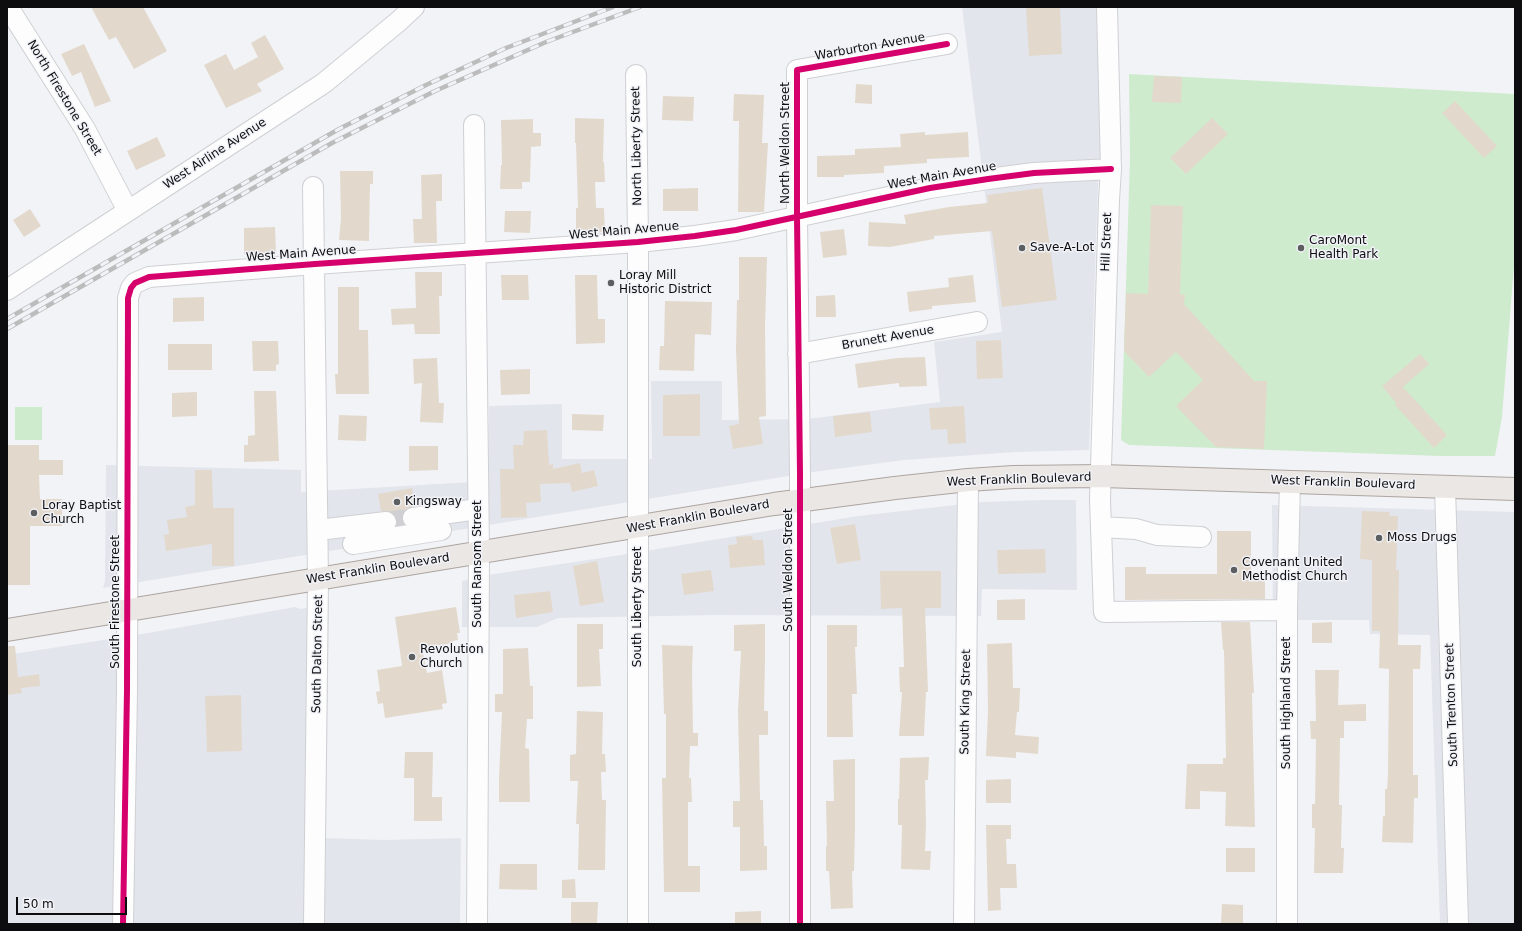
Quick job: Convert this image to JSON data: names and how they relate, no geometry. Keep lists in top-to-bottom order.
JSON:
{
  "streets": {
    "main road": ["West Franklin Boulevard"],
    "street": [
      "Warburton Avenue",
      "North Firestone Street",
      "North Weldon Street",
      "North Liberty Street",
      "West Airline Avenue",
      "West Main Avenue",
      "Hill Street",
      "Brunett Avenue",
      "South Ransom Street",
      "South Weldon Street",
      "South Firestone Street",
      "South Liberty Street",
      "South Dalton Street",
      "South King Street",
      "South Highland Street",
      "South Trenton Street"
    ]
  },
  "crossings": [
    ["Warburton Avenue", "North Weldon Street"],
    ["North Firestone Street", "West Airline Avenue"],
    ["North Weldon Street", "West Main Avenue"],
    ["North Weldon Street", "South Weldon Street"],
    ["North Liberty Street", "West Main Avenue"],
    ["North Liberty Street", "South Liberty Street"],
    ["West Main Avenue", "Hill Street"],
    ["West Main Avenue", "South Ransom Street"],
    ["West Main Avenue", "South Weldon Street"],
    ["West Main Avenue", "South Firestone Street"],
    ["West Main Avenue", "South Liberty Street"],
    ["West Main Avenue", "South Dalton Street"],
    ["Hill Street", "West Franklin Boulevard"],
    ["Hill Street", "South Highland Street"],
    ["Brunett Avenue", "South Weldon Street"],
    ["West Franklin Boulevard", "South Ransom Street"],
    ["West Franklin Boulevard", "South Weldon Street"],
    ["West Franklin Boulevard", "South Firestone Street"],
    ["West Franklin Boulevard", "South Liberty Street"],
    ["West Franklin Boulevard", "South Dalton Street"],
    ["West Franklin Boulevard", "South King Street"],
    ["West Franklin Boulevard", "South Highland Street"],
    ["West Franklin Boulevard", "South Trenton Street"]
  ],
  "places": [
    "Save-A-Lot",
    "CaroMont Health Park",
    "Loray Mill Historic District",
    "Kingsway",
    "Loray Baptist Church",
    "Moss Drugs",
    "Covenant United Methodist Church",
    "Revolution Church"
  ],
  "scale_bar": "50 m"
}
